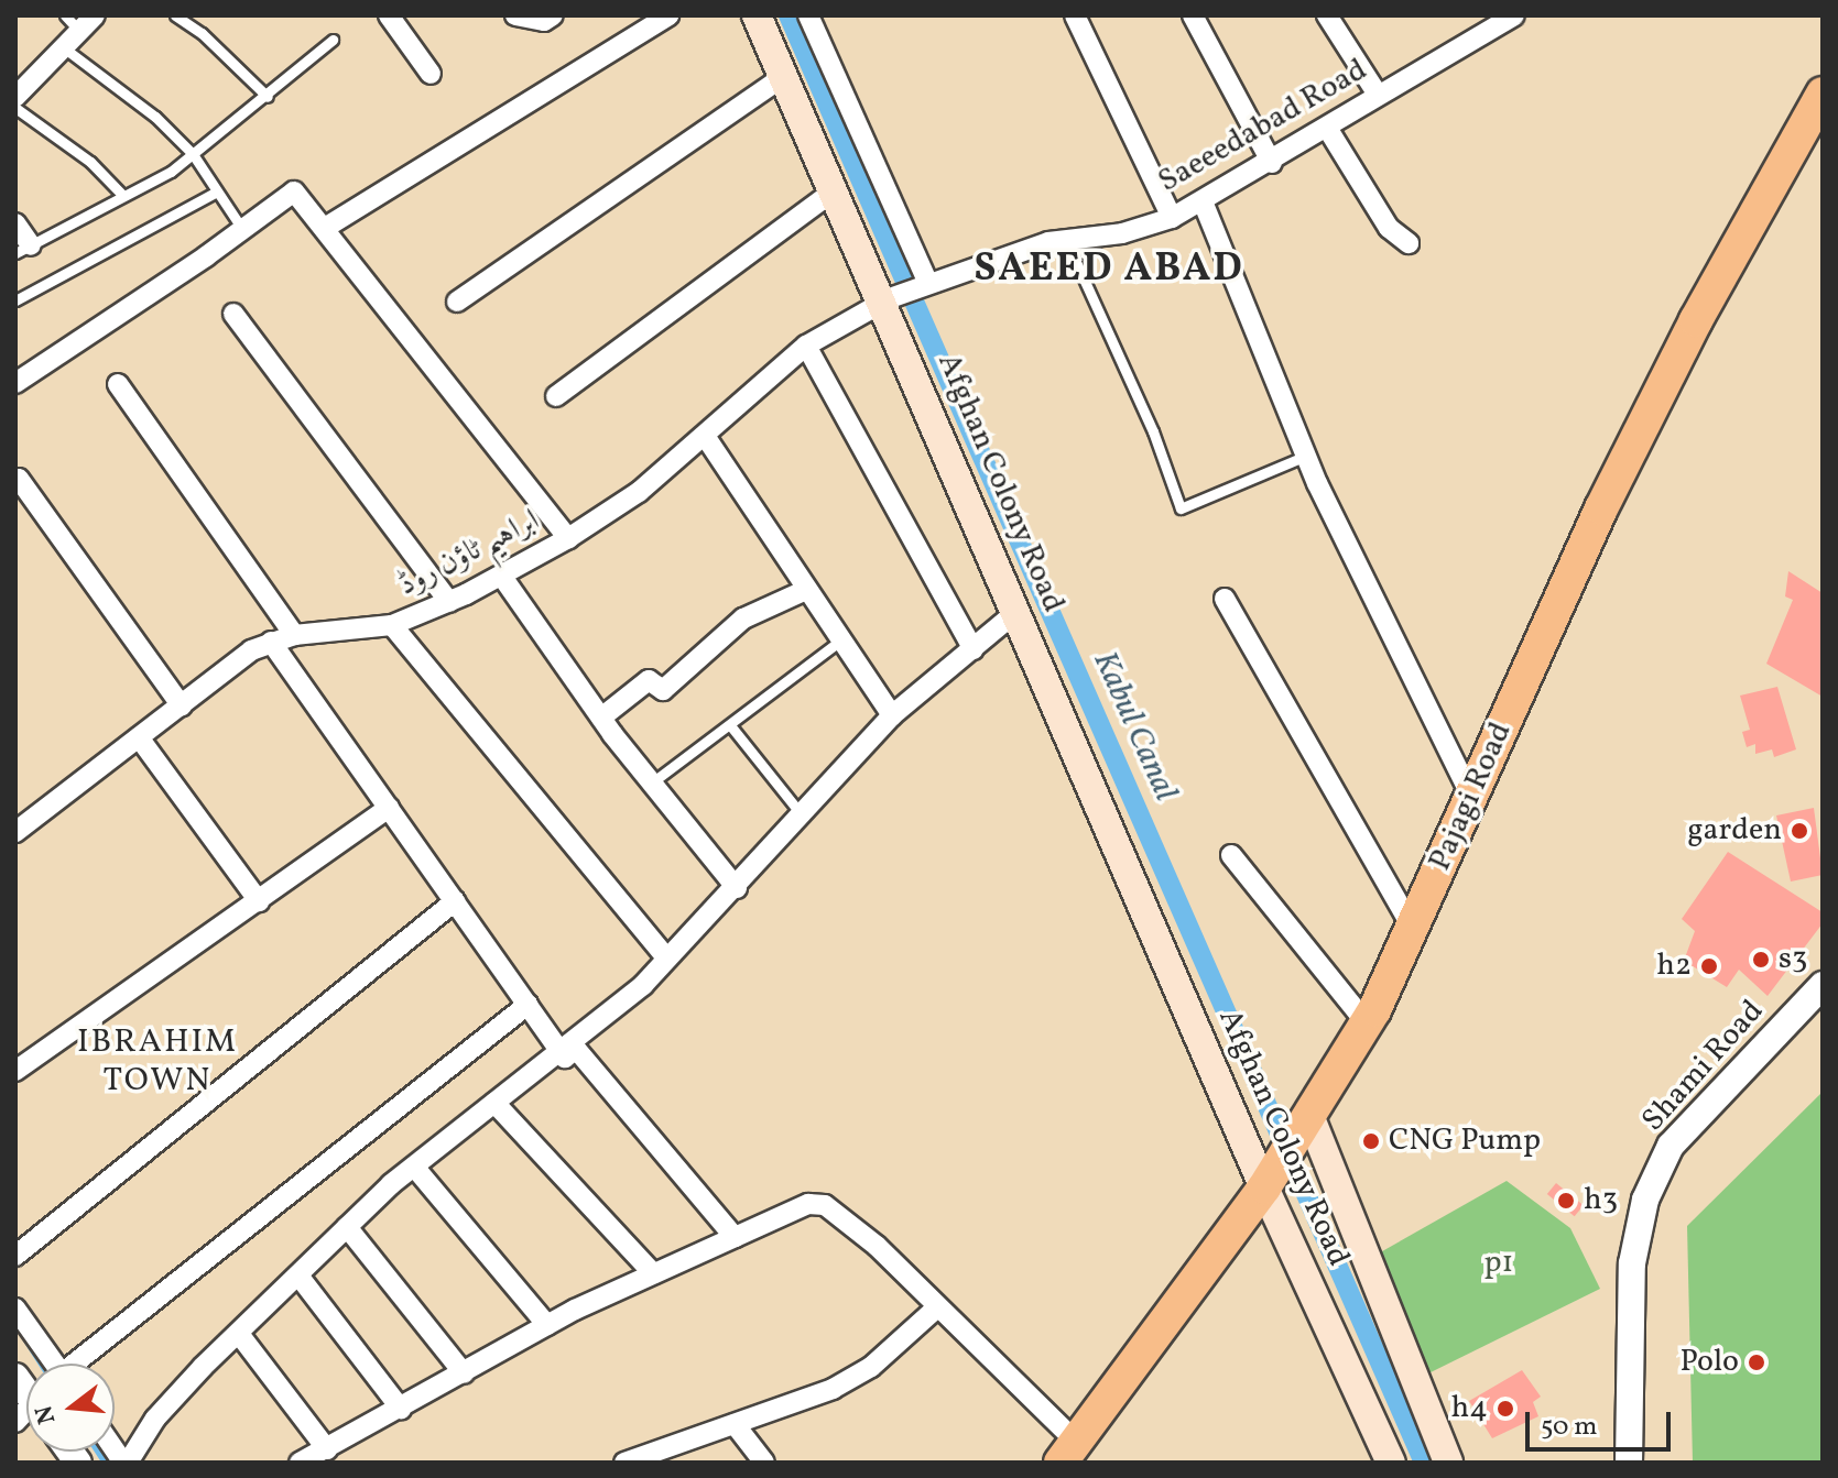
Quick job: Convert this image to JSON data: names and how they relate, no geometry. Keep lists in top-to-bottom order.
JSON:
{
  "streets": {
    "main road": ["Afghan Colony Road", "Pajagi Road"],
    "street": ["Saeeedabad Road", "ابراہیم ٹاؤن روڈ", "Shami Road"]
  },
  "crossings": [
    ["Saeeedabad Road", "Afghan Colony Road"],
    ["Saeeedabad Road", "ابراہیم ٹاؤن روڈ"],
    ["Afghan Colony Road", "ابراہیم ٹاؤن روڈ"],
    ["Afghan Colony Road", "Pajagi Road"]
  ],
  "districts": ["SAEED ABAD", "IBRAHIM TOWN"],
  "water": ["Kabul Canal"],
  "parks": ["p1"],
  "places": [
    "garden",
    "s3",
    "h2",
    "CNG Pump",
    "h3",
    "Polo",
    "h4"
  ],
  "scale_bar": "50 m",
  "north": "left"
}
